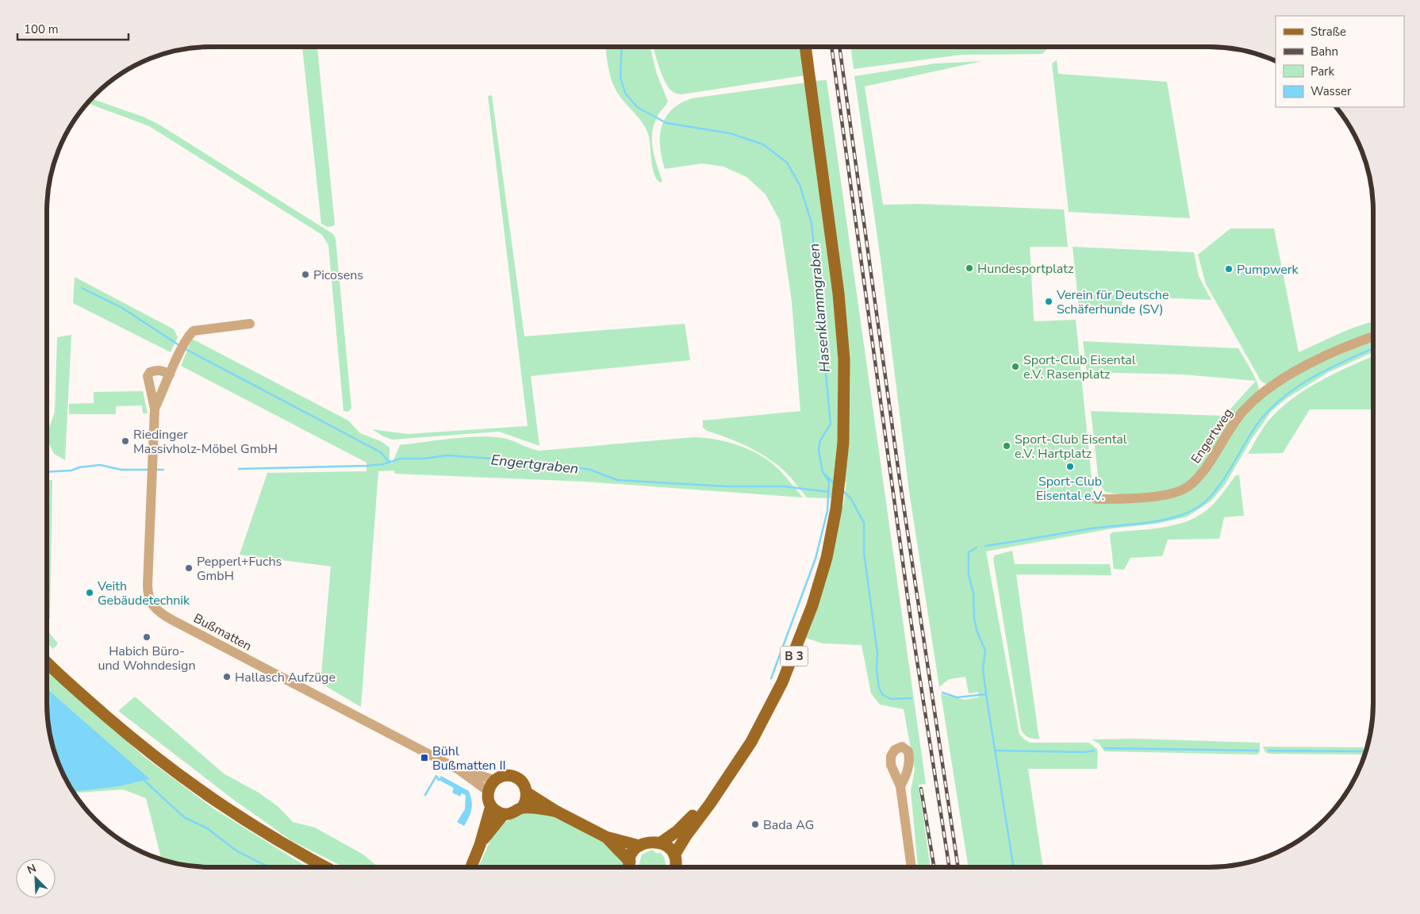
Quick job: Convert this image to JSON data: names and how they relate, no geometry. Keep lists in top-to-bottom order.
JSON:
{
  "streets": {
    "main road": ["B 3"],
    "street": ["Engertweg", "Bußmatten"]
  },
  "water": ["Hasenklammgraben", "Engertgraben"],
  "places": {
    "other": [
      "Hundesportplatz",
      "Pumpwerk",
      "Picosens",
      "Verein für Deutsche Schäferhunde (SV)",
      "Sport-Club Eisental e.V. Rasenplatz",
      "Riedinger Massivholz-Möbel GmbH",
      "Sport-Club Eisental e.V. Hartplatz",
      "Sport-Club Eisental e.V.",
      "Pepperl+Fuchs GmbH",
      "Veith Gebäudetechnik",
      "Habich Büro- und Wohndesign",
      "Hallasch Aufzüge",
      "Bada AG"
    ],
    "transit": ["Bühl Bußmatten II"]
  },
  "legend": [
    "Straße",
    "Bahn",
    "Park",
    "Wasser"
  ],
  "scale_bar": "100 m",
  "north": "top left"
}
